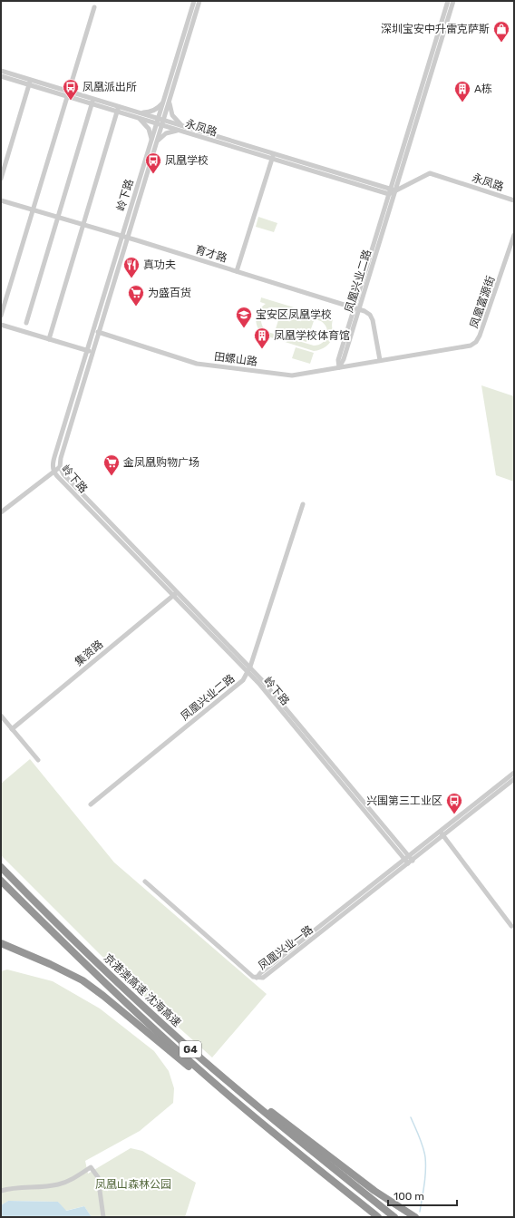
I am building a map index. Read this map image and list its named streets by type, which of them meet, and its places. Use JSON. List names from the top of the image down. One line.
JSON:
{"streets":{"highway":["京港澳高速 沈海高速","G4"],"street":["永凤路","岭下路","育才路","凤凰兴业二路","凤凰富源街","田螺山路","集资路","凤凰兴业一路"]},"crossings":[["永凤路","岭下路"],["永凤路","凤凰兴业二路"],["岭下路","育才路"],["岭下路","凤凰兴业二路"],["岭下路","田螺山路"],["岭下路","集资路"],["岭下路","凤凰兴业一路"],["育才路","凤凰兴业二路"],["育才路","凤凰富源街"],["育才路","田螺山路"],["凤凰兴业二路","田螺山路"],["凤凰富源街","田螺山路"]],"parks":["凤凰山森林公园"],"places":{"shop":["深圳宝安中升雷克萨斯"],"bus stop":["凤凰派出所","凤凰学校","兴围第三工业区"],"building":["A栋","凤凰学校体育馆"],"restaurant":["真功夫"],"supermarket":["为盛百货","金凤凰购物广场"],"school or university":["宝安区凤凰学校"]},"scale_bar":"100 m"}
